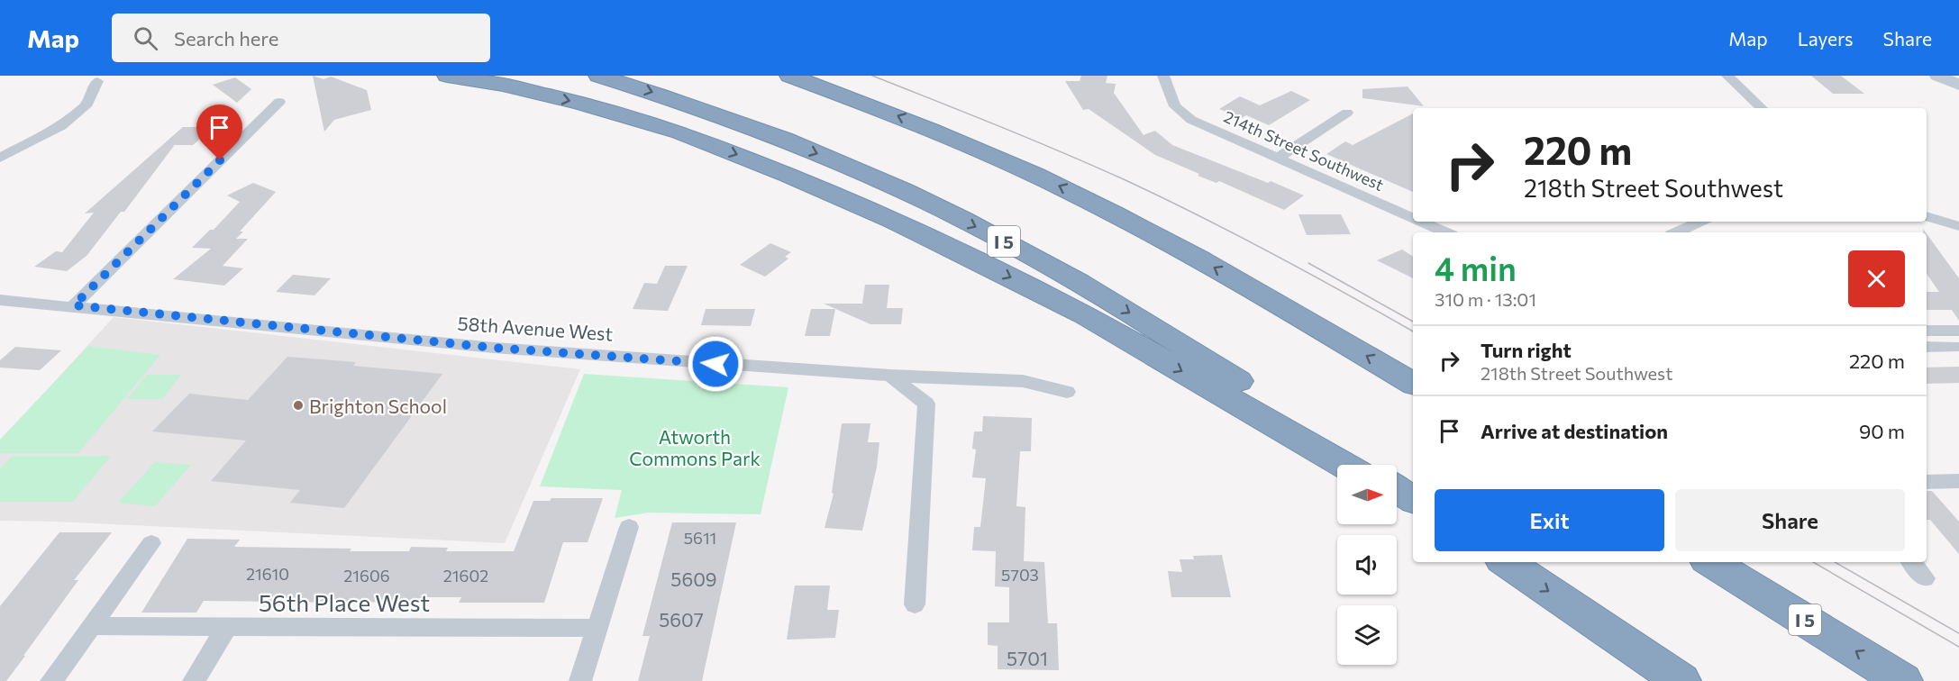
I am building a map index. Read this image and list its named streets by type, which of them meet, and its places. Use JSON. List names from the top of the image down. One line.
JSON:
{"streets":{"highway":["I 5"],"street":["214th Street Southwest","58th Avenue West","56th Place West"]},"parks":["Atworth Commons Park"],"places":["Brighton School"],"house_numbers":["5611","21610","5703","21606","21602","5609","5607","5701"],"north":"right","page":{"header":"Map","search":"Search here","nav":["Map","Layers","Share"],"turn":["220 m","218th Street Southwest"],"heading":["4 min","310 m · 13:01"],"list":[{"name":"Turn right","note":"218th Street Southwest","value":"220 m"},{"name":"Arrive at destination","value":"90 m"}],"buttons":["Exit","Share"]}}
